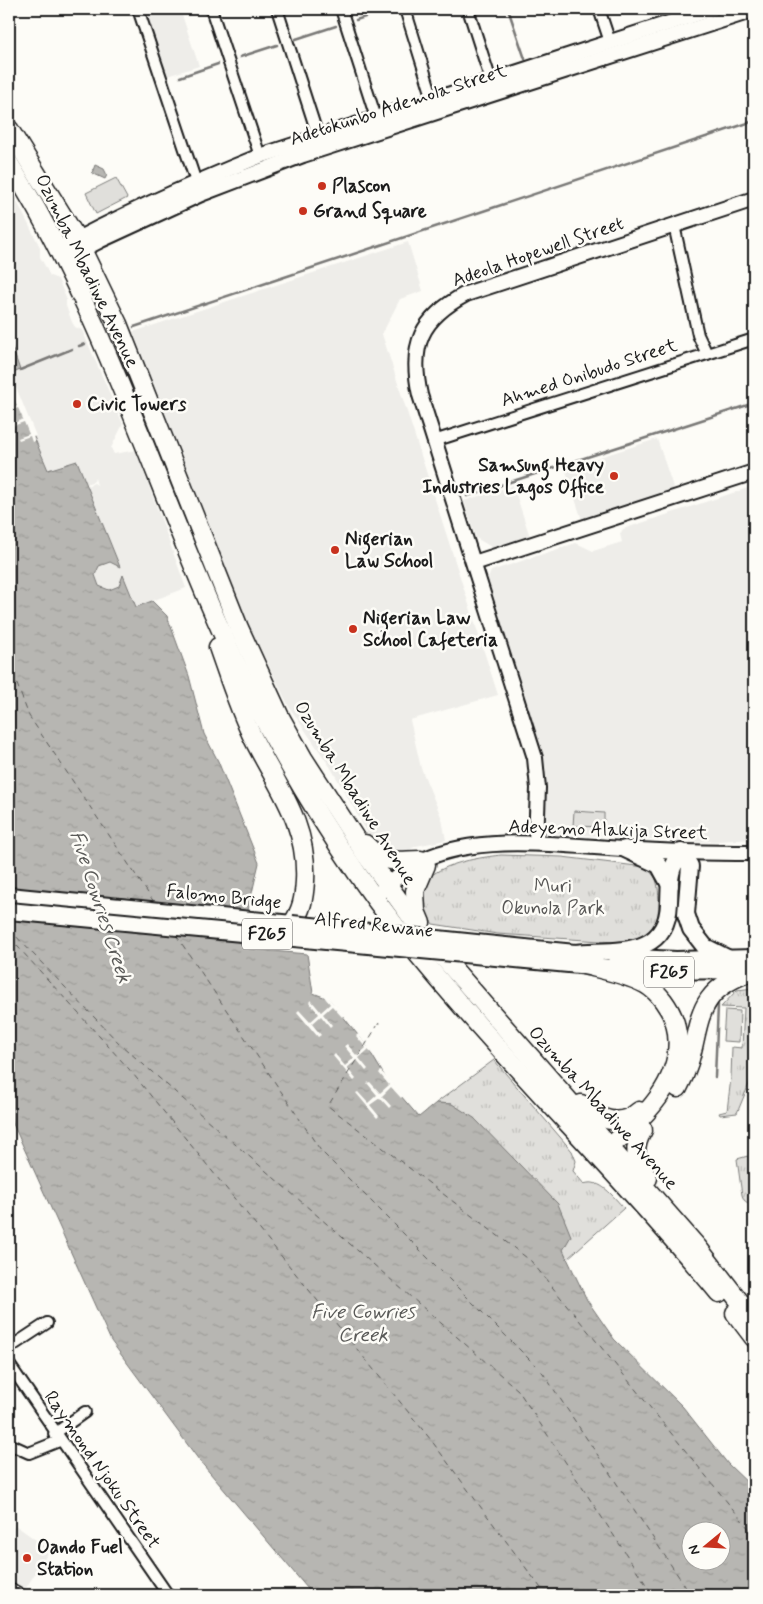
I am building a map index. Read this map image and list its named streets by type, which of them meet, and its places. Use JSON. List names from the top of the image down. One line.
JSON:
{"streets":{"highway":["Ozumba Mbadiwe Avenue"],"main road":["Adetokunbo Ademola Street","Adeola Hopewell Street","Adeyemo Alakija Street","Falomo Bridge","Alfred Rewane","F265"],"street":["Ahmed Onibudo Street","Raymond Njoku Street"]},"crossings":[["Adetokunbo Ademola Street","Ozumba Mbadiwe Avenue"],["Adeola Hopewell Street","Ahmed Onibudo Street"],["Adeola Hopewell Street","Adeyemo Alakija Street"],["Ozumba Mbadiwe Avenue","Adeyemo Alakija Street"],["Falomo Bridge","Alfred Rewane"],["Falomo Bridge","F265"],["Alfred Rewane","F265"]],"water":["Five Cowries Creek"],"parks":["Muri Okunola Park"],"places":["Plascon","Grand Square","Civic Towers","Samsung Heavy Industries Lagos Office","Nigerian Law School","Nigerian Law School Cafeteria","Oando Fuel Station"],"north":"left"}
